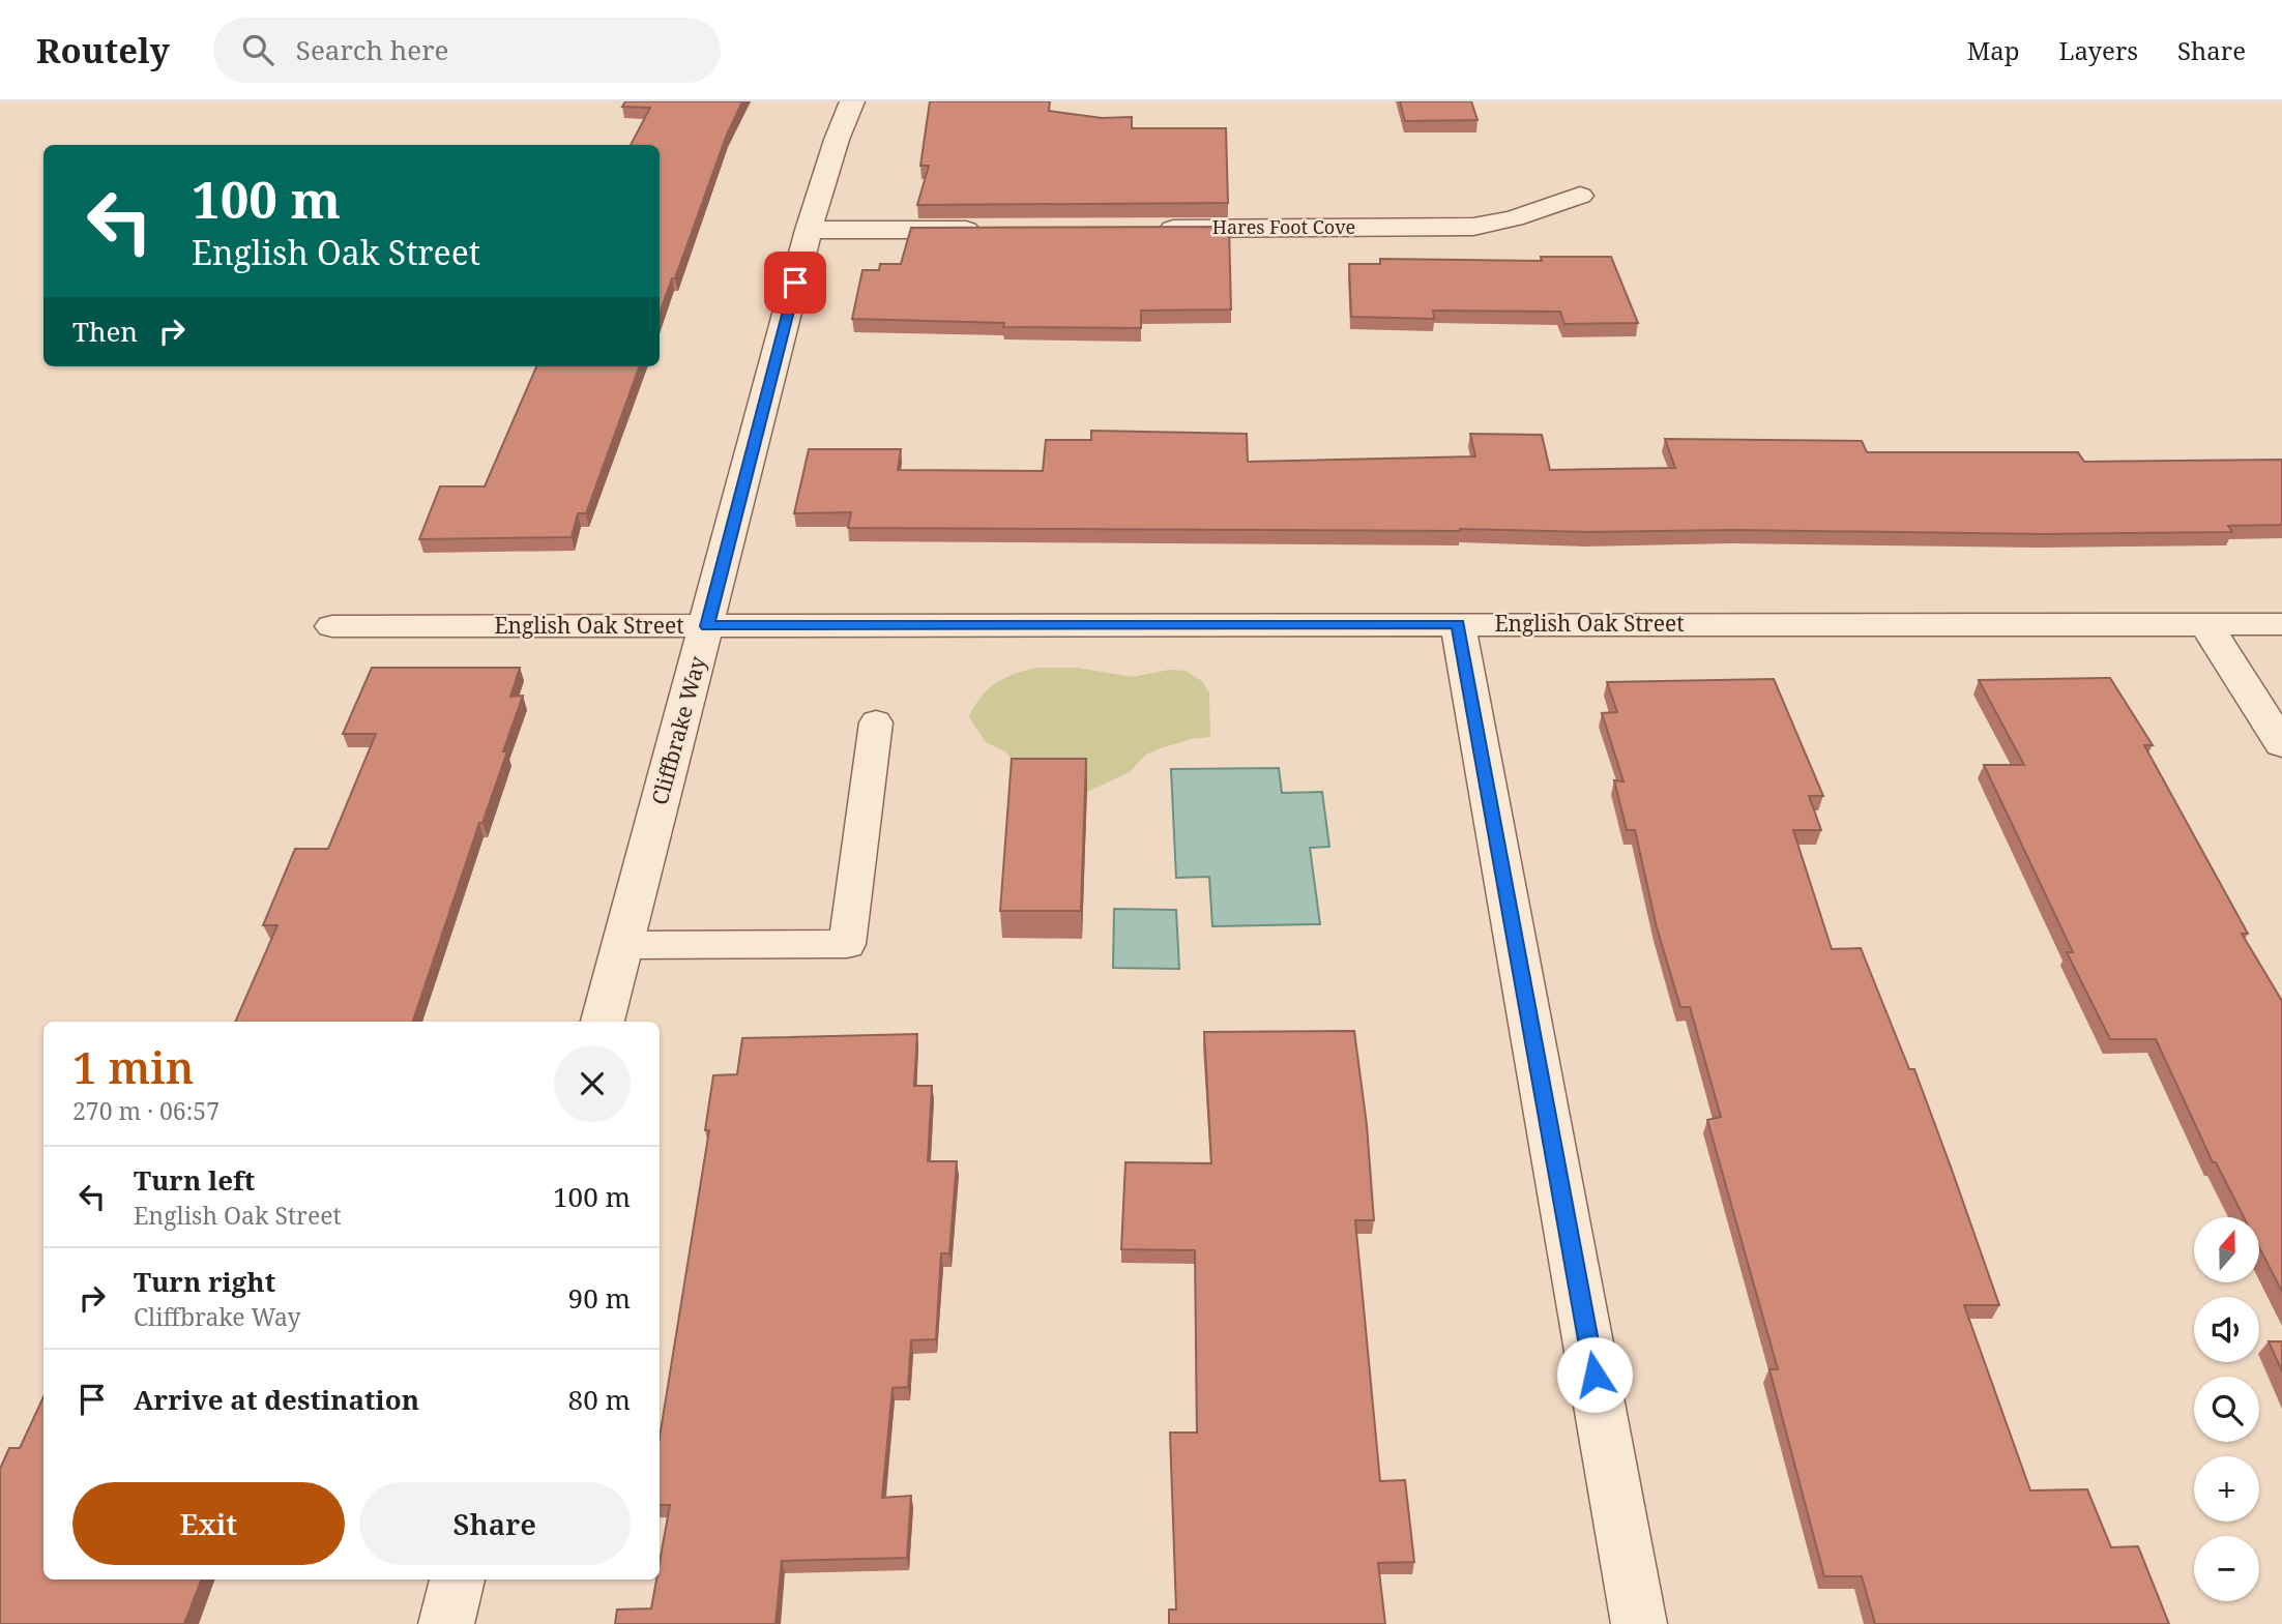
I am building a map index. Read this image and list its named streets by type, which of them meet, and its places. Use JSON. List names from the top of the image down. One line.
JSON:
{"streets":{"street":["Hares Foot Cove","English Oak Street","Cliffbrake Way"]},"crossings":[["English Oak Street","Cliffbrake Way"]],"north":"top","page":{"header":"Routely","search":"Search here","nav":["Map","Layers","Share"],"turn":["100 m","English Oak Street"],"then":"Then","heading":["1 min","270 m · 06:57"],"list":[{"name":"Turn left","note":"English Oak Street","value":"100 m"},{"name":"Turn right","note":"Cliffbrake Way","value":"90 m"},{"name":"Arrive at destination","value":"80 m"}],"map_buttons":["+","−"],"buttons":["Exit","Share"]}}
